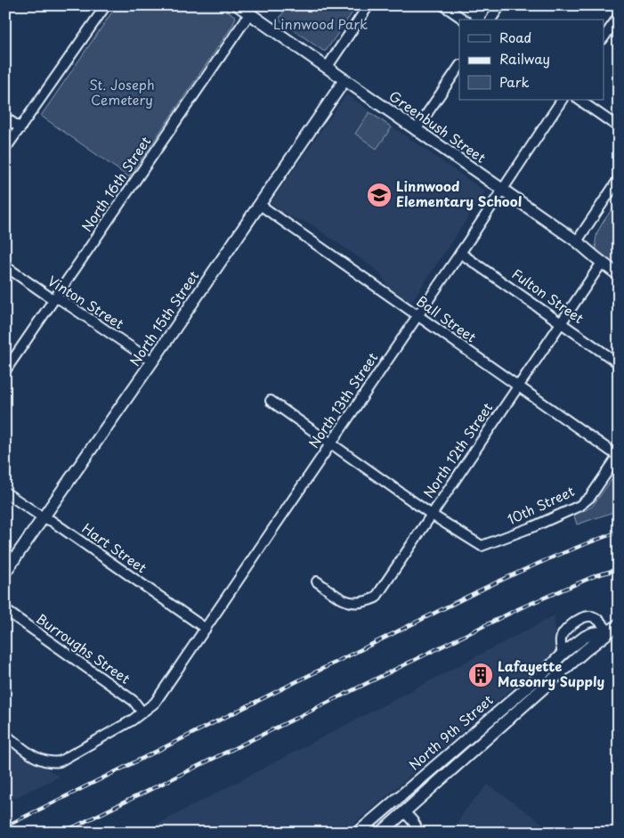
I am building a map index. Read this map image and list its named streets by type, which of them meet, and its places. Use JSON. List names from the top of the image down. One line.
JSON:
{"streets":{"main road":["Greenbush Street","North 15th Street","North 9th Street"],"street":["North 16th Street","Fulton Street","Vinton Street","Ball Street","North 13th Street","North 12th Street","10th Street","Hart Street","Burroughs Street"]},"crossings":[["Greenbush Street","North 16th Street"],["Greenbush Street","North 15th Street"],["Greenbush Street","North 13th Street"],["Greenbush Street","North 12th Street"],["North 16th Street","Vinton Street"],["Fulton Street","North 13th Street"],["Fulton Street","North 12th Street"],["Vinton Street","North 15th Street"],["North 15th Street","Ball Street"],["North 15th Street","Hart Street"],["Ball Street","North 13th Street"],["Ball Street","North 12th Street"],["Ball Street","10th Street"],["North 13th Street","Hart Street"],["North 13th Street","Burroughs Street"],["North 12th Street","10th Street"]],"parks":["Linnwood Park","St. Joseph Cemetery"],"places":{"school or university":["Linnwood Elementary School"],"building":["Lafayette Masonry Supply"]},"legend":["Road","Railway","Park"]}
